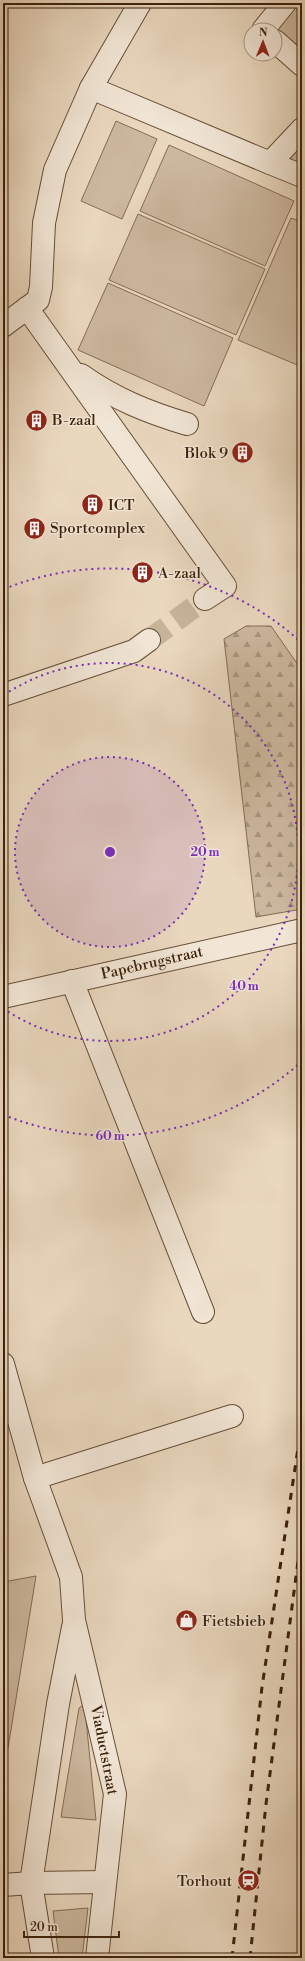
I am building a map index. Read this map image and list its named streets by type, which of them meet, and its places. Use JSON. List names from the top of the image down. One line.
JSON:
{"streets":{"street":["Papebrugstraat","Viaductstraat"]},"places":{"building":["B-zaal","Blok 9","ICT","Sportcomplex","A-zaal"],"shop":["Fietsbieb"],"station":["Torhout"]},"scale_bar":"20 m","north":"top","rings":["20 m","40 m","60 m"]}
